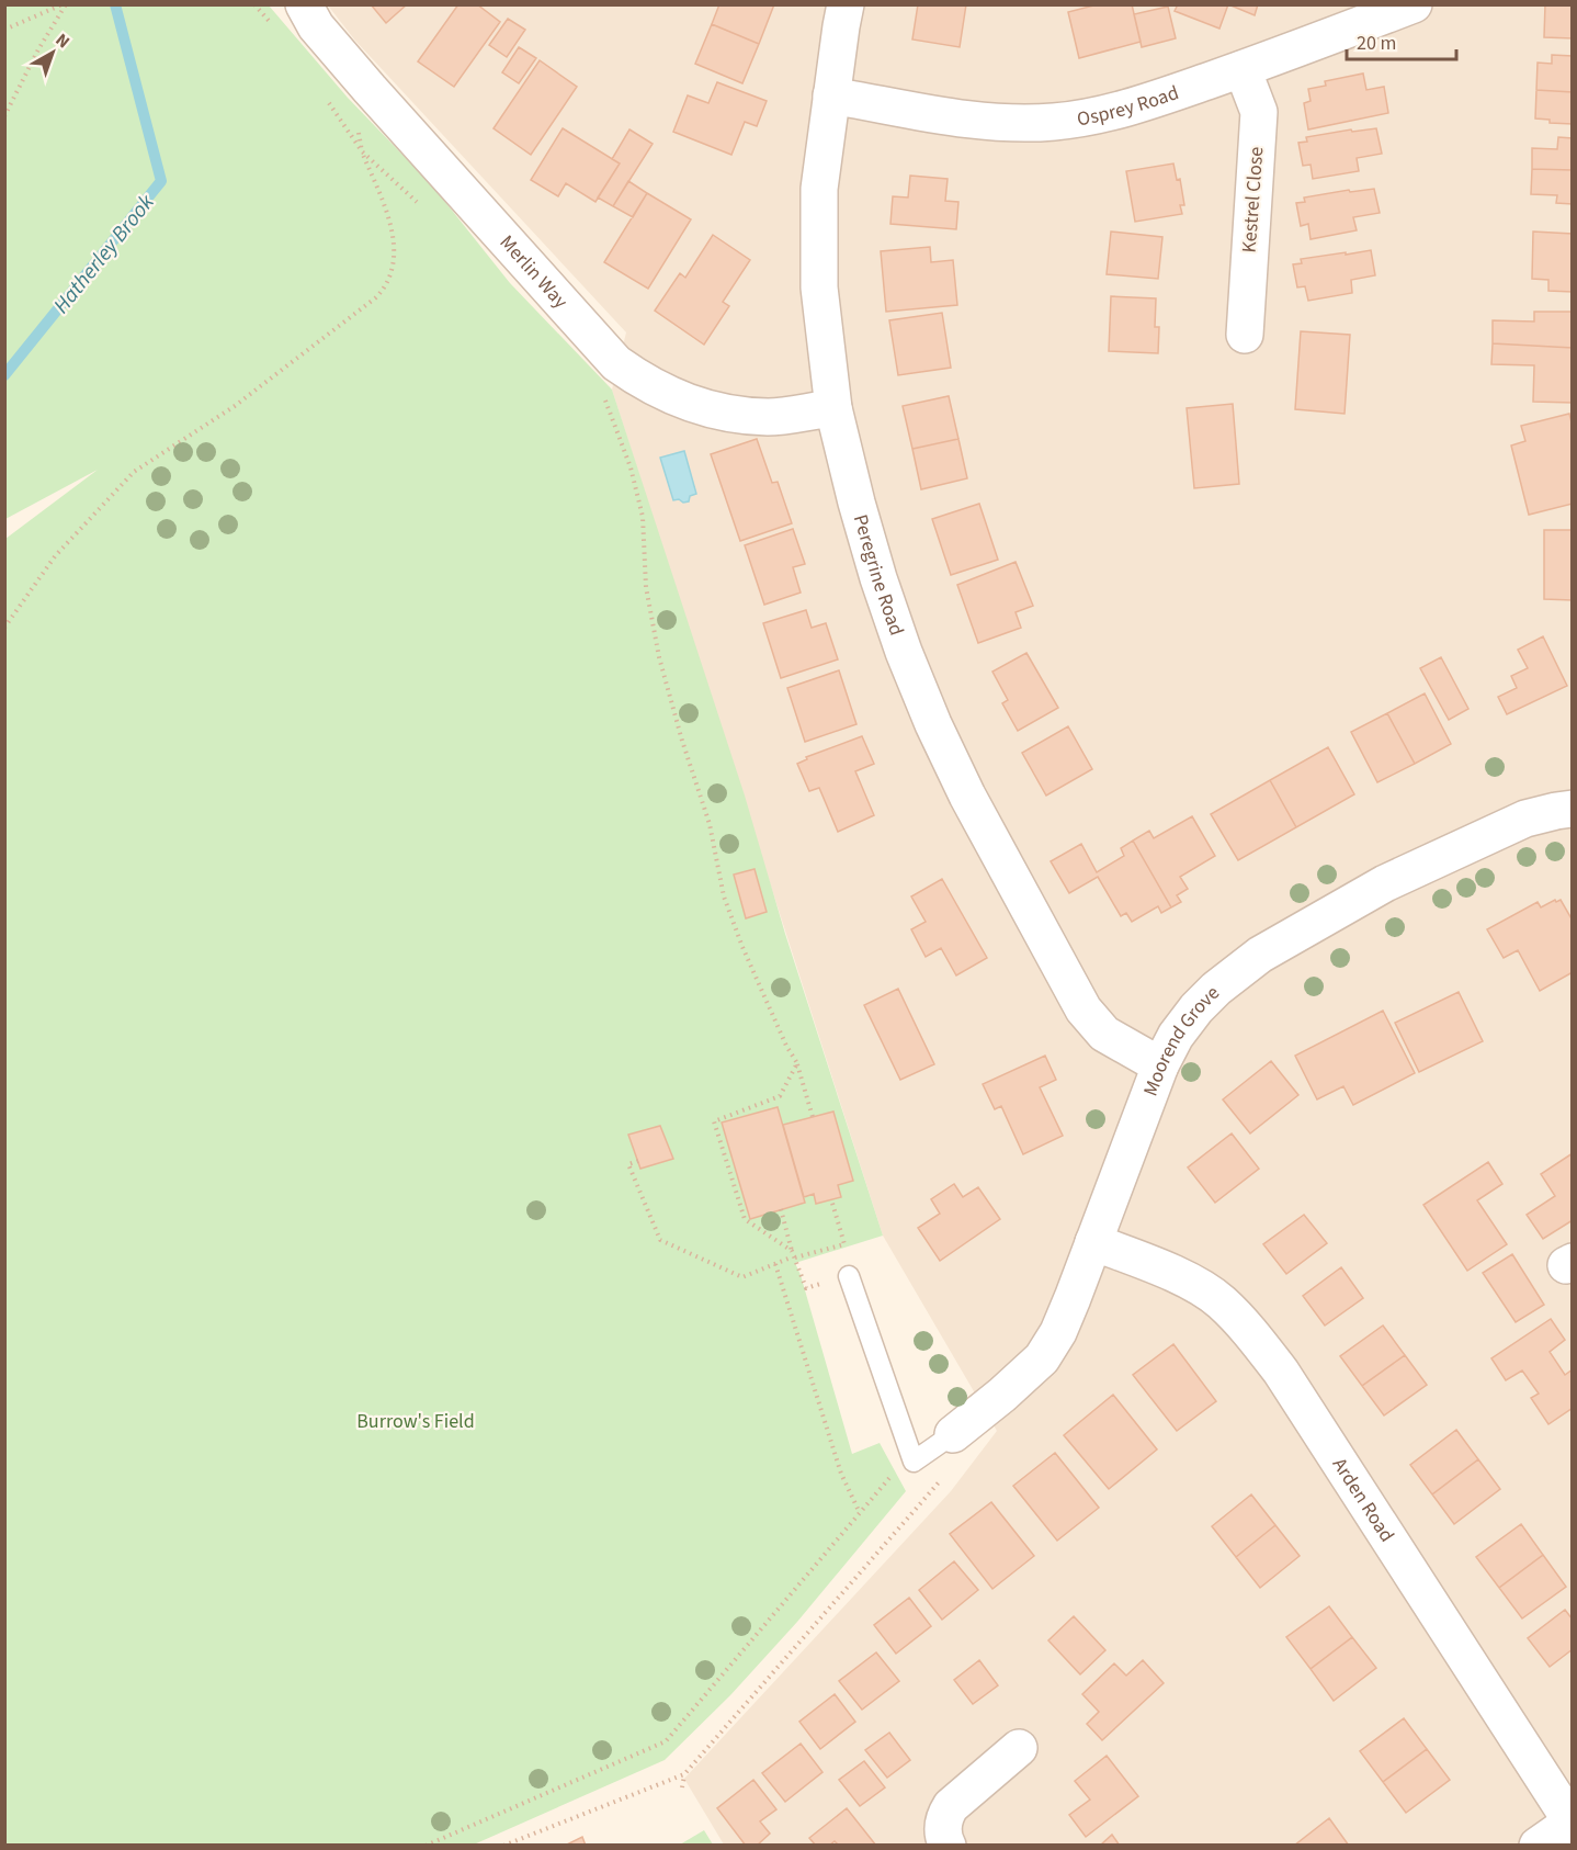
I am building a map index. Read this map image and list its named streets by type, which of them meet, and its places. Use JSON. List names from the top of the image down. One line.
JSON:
{"streets":{"street":["Osprey Road","Kestrel Close","Merlin Way","Peregrine Road","Moorend Grove","Arden Road"]},"crossings":[["Osprey Road","Kestrel Close"],["Osprey Road","Peregrine Road"],["Merlin Way","Peregrine Road"],["Peregrine Road","Moorend Grove"],["Moorend Grove","Arden Road"]],"water":["Hatherley Brook"],"parks":["Burrow's Field"],"scale_bar":"20 m","north":"top right"}
